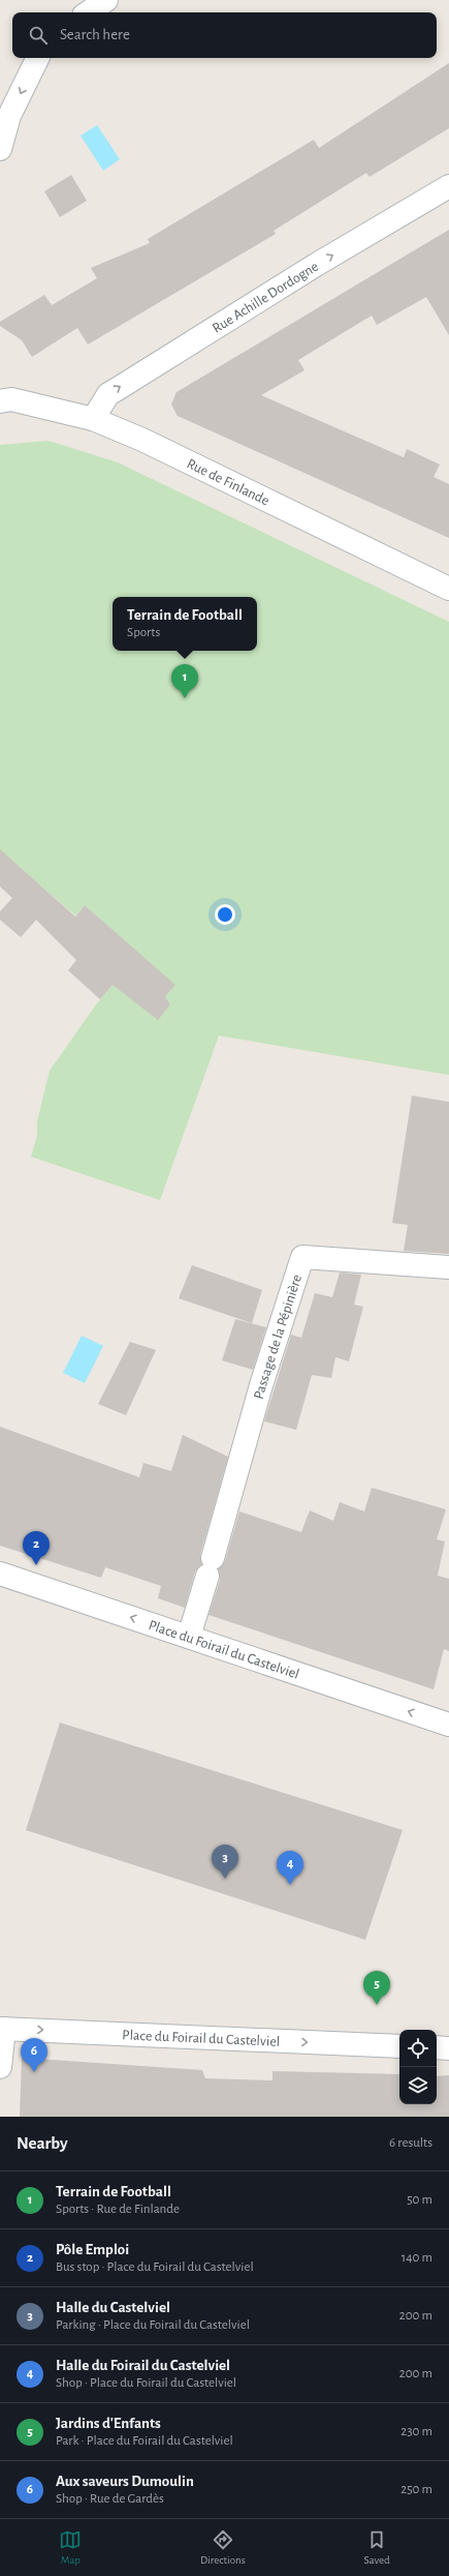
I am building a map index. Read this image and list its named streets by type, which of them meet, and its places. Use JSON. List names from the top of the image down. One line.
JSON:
{"streets":{"street":["Rue Achille Dordogne","Rue de Finlande","Passage de la Pépinière","Place du Foirail du Castelviel"]},"crossings":[["Rue Achille Dordogne","Rue de Finlande"],["Passage de la Pépinière","Place du Foirail du Castelviel"]],"one_way":["Rue Achille Dordogne"],"page":{"search":"Search here","popup":["Terrain de Football","Sports"],"pins":["1","2","3","4","5","6"],"heading":["Nearby","6 results"],"list":[{"mark":"1","name":"Terrain de Football","note":"Sports · Rue de Finlande","value":"50 m"},{"mark":"2","name":"Pôle Emploi","note":"Bus stop · Place du Foirail du Castelviel","value":"140 m"},{"mark":"3","name":"Halle du Castelviel","note":"Parking · Place du Foirail du Castelviel","value":"200 m"},{"mark":"4","name":"Halle du Foirail du Castelviel","note":"Shop · Place du Foirail du Castelviel","value":"200 m"},{"mark":"5","name":"Jardins d'Enfants","note":"Park · Place du Foirail du Castelviel","value":"230 m"},{"mark":"6","name":"Aux saveurs Dumoulin","note":"Shop · Rue de Gardès","value":"250 m"}],"nav":["Map","Directions","Saved"]}}
